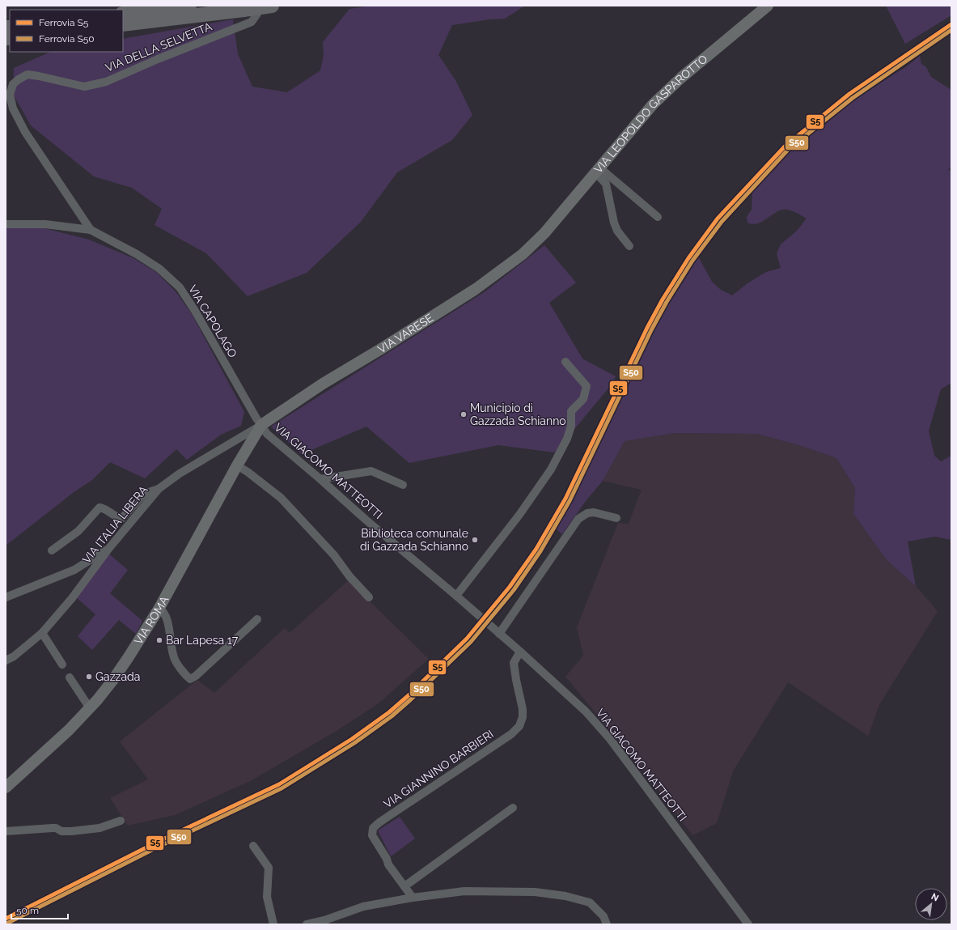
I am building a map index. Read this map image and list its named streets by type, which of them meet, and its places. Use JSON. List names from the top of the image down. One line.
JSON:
{"streets":{"main road":["VIA LEOPOLDO GASPAROTTO","VIA VARESE","VIA ROMA"],"street":["VIA DELLA SELVETTA","VIA CAPOLAGO","VIA GIACOMO MATTEOTTI","VIA ITALIA LIBERA","VIA GIANNINO BARBIERI"]},"crossings":[["VIA DELLA SELVETTA","VIA CAPOLAGO"],["VIA LEOPOLDO GASPAROTTO","VIA VARESE"],["VIA CAPOLAGO","VIA VARESE"],["VIA CAPOLAGO","VIA GIACOMO MATTEOTTI"],["VIA CAPOLAGO","VIA ITALIA LIBERA"],["VIA CAPOLAGO","VIA ROMA"],["VIA VARESE","VIA GIACOMO MATTEOTTI"],["VIA VARESE","VIA ITALIA LIBERA"],["VIA VARESE","VIA ROMA"],["VIA GIACOMO MATTEOTTI","VIA ITALIA LIBERA"],["VIA GIACOMO MATTEOTTI","VIA ROMA"],["VIA GIACOMO MATTEOTTI","VIA GIANNINO BARBIERI"],["VIA ITALIA LIBERA","VIA ROMA"]],"places":["Municipio di Gazzada Schianno","Biblioteca comunale di Gazzada Schianno","Bar Lapesa 17","Gazzada"],"lines":["rail line S5","rail line S50"],"legend":["Ferrovia S5","Ferrovia S50"],"scale_bar":"50 m","north":"top right"}
